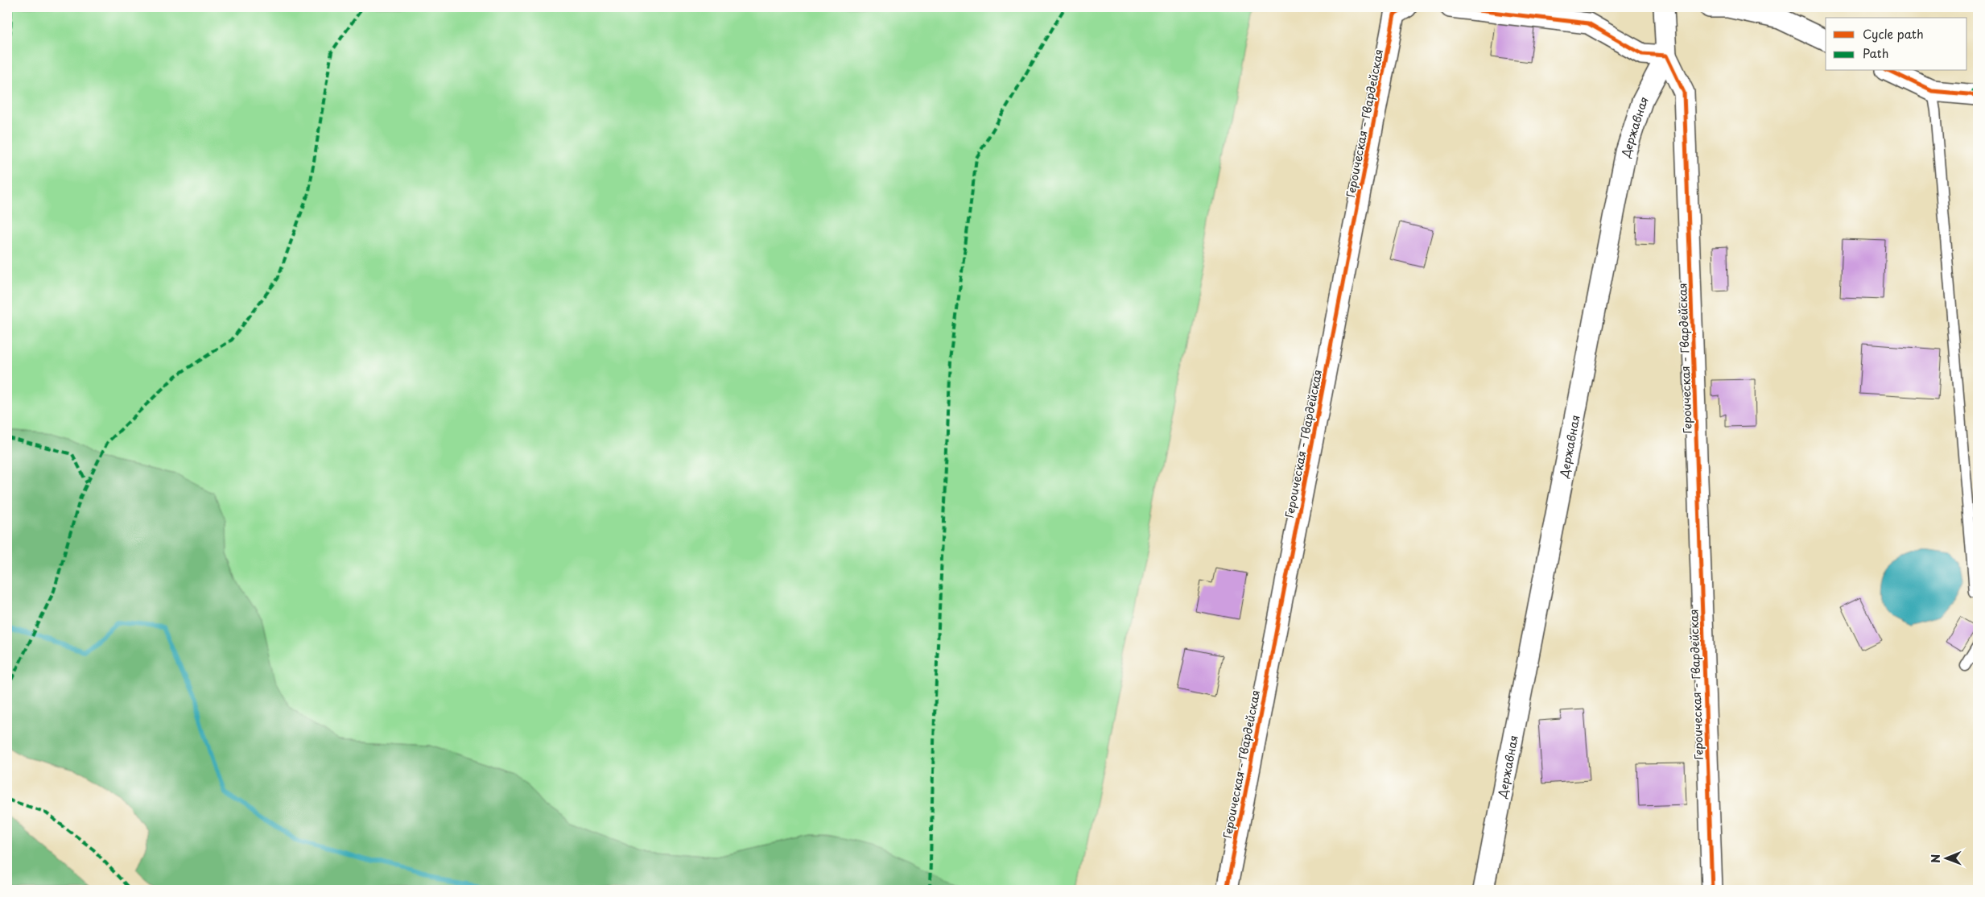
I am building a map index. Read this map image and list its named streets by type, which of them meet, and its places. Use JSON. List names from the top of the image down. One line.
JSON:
{"streets":{"street":["Героическая - Гвардейская","Державная"]},"crossings":[["Героическая - Гвардейская","Державная"]],"legend":["Cycle path","Path"],"north":"left"}
